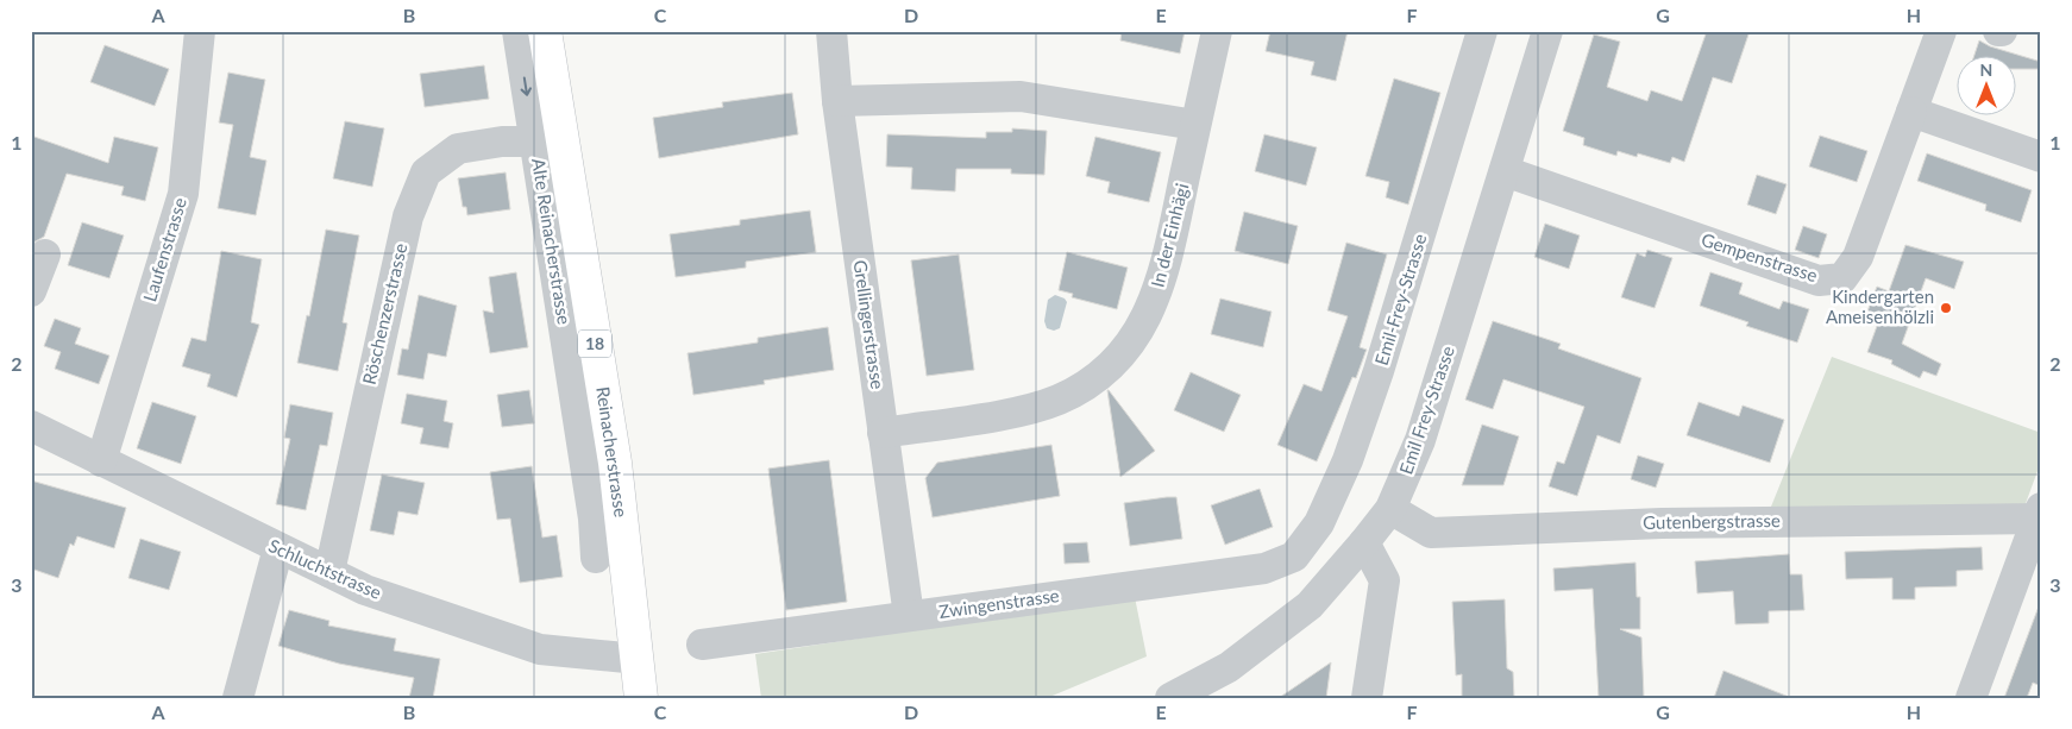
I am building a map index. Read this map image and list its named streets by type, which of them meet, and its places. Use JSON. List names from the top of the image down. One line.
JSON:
{"streets":{"main road":["18","Reinacherstrasse"],"street":["In der Einhägi","Alte Reinacherstrasse","Laufenstrasse","Gempenstrasse","Emil-Frey-Strasse","Röschenzerstrasse","Grellingerstrasse","Emil Frey-Strasse","Gutenbergstrasse","Schluchtstrasse","Zwingenstrasse"]},"crossings":[["In der Einhägi","Grellingerstrasse"],["Alte Reinacherstrasse","Röschenzerstrasse"],["Laufenstrasse","Schluchtstrasse"],["Gempenstrasse","Emil Frey-Strasse"],["Emil-Frey-Strasse","Zwingenstrasse"],["Röschenzerstrasse","Schluchtstrasse"],["Grellingerstrasse","Zwingenstrasse"],["Emil Frey-Strasse","Gutenbergstrasse"],["Reinacherstrasse","Schluchtstrasse"]],"places":["Kindergarten Ameisenhölzli"],"north":"top","grid":{"columns":["A","B","C","D","E","F","G","H"],"rows":["1","2","3"]}}
